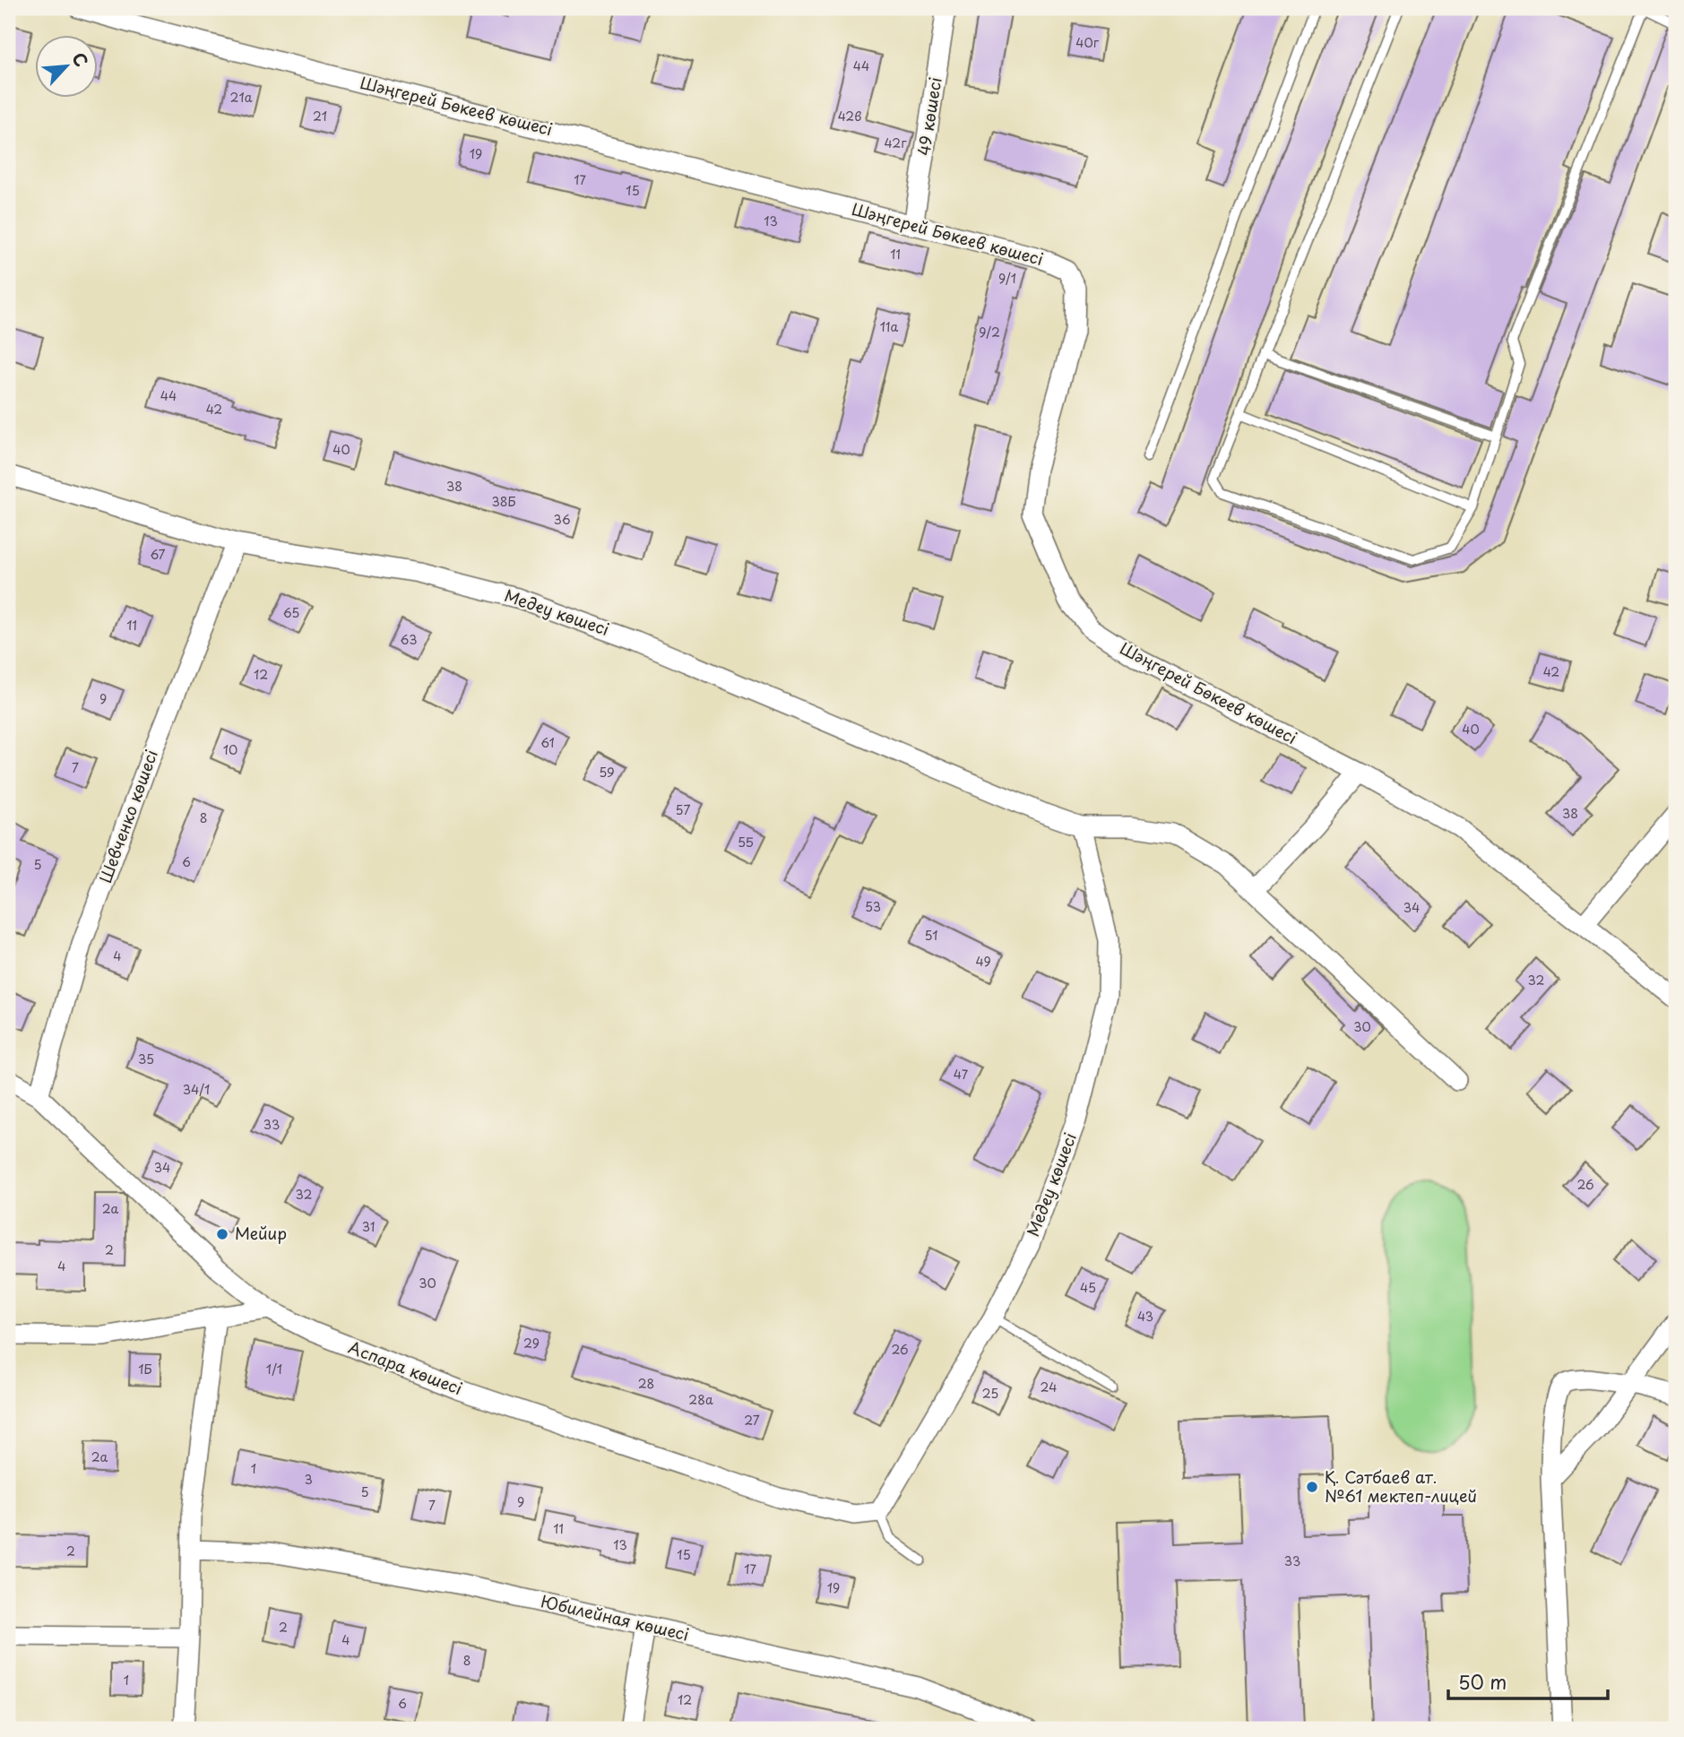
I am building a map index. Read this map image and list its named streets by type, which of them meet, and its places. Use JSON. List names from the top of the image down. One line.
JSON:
{"streets":{"street":["Шәңгерей Бөкеев көшесі","49 көшесі","Медеу көшесі","Шевченко көшесі","Аспара көшесі","Юбилейная көшесі"]},"crossings":[["Шәңгерей Бөкеев көшесі","49 көшесі"],["Медеу көшесі","Шевченко көшесі"],["Медеу көшесі","Аспара көшесі"],["Шевченко көшесі","Аспара көшесі"]],"places":["Мейир","Қ. Сәтбаев ат. №61 мектеп-лицей"],"house_numbers":["40г","44","21а","21","42в","42г","19","17","15","13","11","9/1","11а","9/2","44","42","40","38","38Б","36","67","65","11","63","42","12","9","40","61","10","7","59","57","38","8","55","6","5","53","34","51","4","49","32","30","35","47","34/1","33","34","26","32","2а","31","2","4","30","45","43","29","26","1Б","1/1","28","24","25","28а","27","2а","1","3","5","9","7","11","13","2","15","33","17","19","2","4","8","1","12","6"],"scale_bar":"50 m","north":"top right"}
